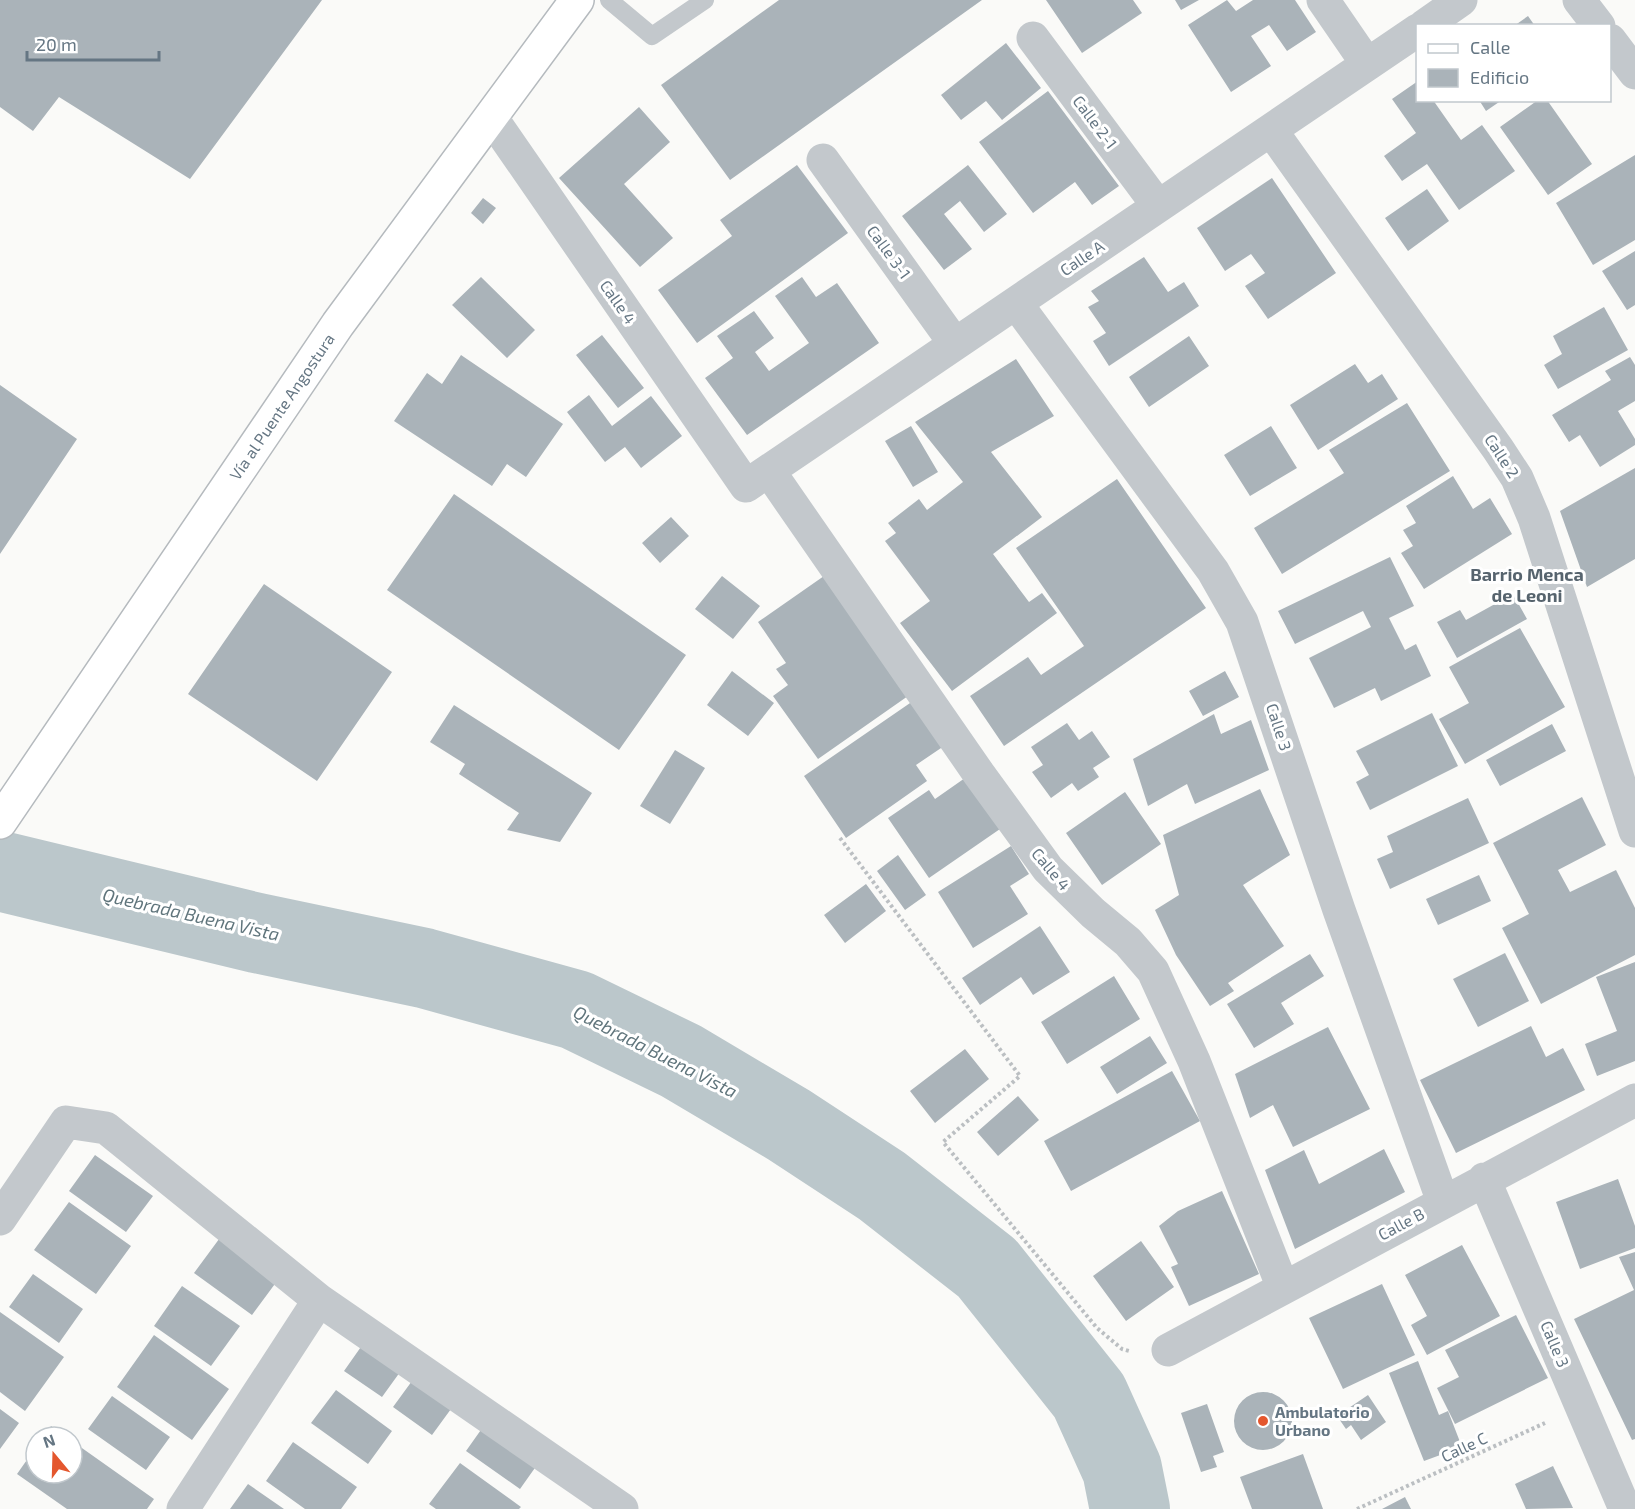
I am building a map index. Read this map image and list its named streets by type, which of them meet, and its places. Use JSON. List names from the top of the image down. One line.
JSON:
{"streets":{"main road":["Vía al Puente Angostura"],"street":["Calle 2-1","Calle 3-1","Calle A","Calle 4","Calle 2","Calle 3","Calle B"],"path":["Calle C"]},"crossings":[["Calle 2-1","Calle A"],["Calle 3-1","Calle A"],["Calle A","Calle 4"],["Calle A","Calle 2"],["Calle A","Calle 3"],["Calle 4","Vía al Puente Angostura"],["Calle 4","Calle B"],["Calle 3","Calle B"],["Calle 3","Calle C"]],"districts":["Barrio Menca de Leoni"],"water":["Quebrada Buena Vista"],"places":["Ambulatorio Urbano"],"legend":["Calle","Edificio"],"scale_bar":"20 m","north":"top"}
